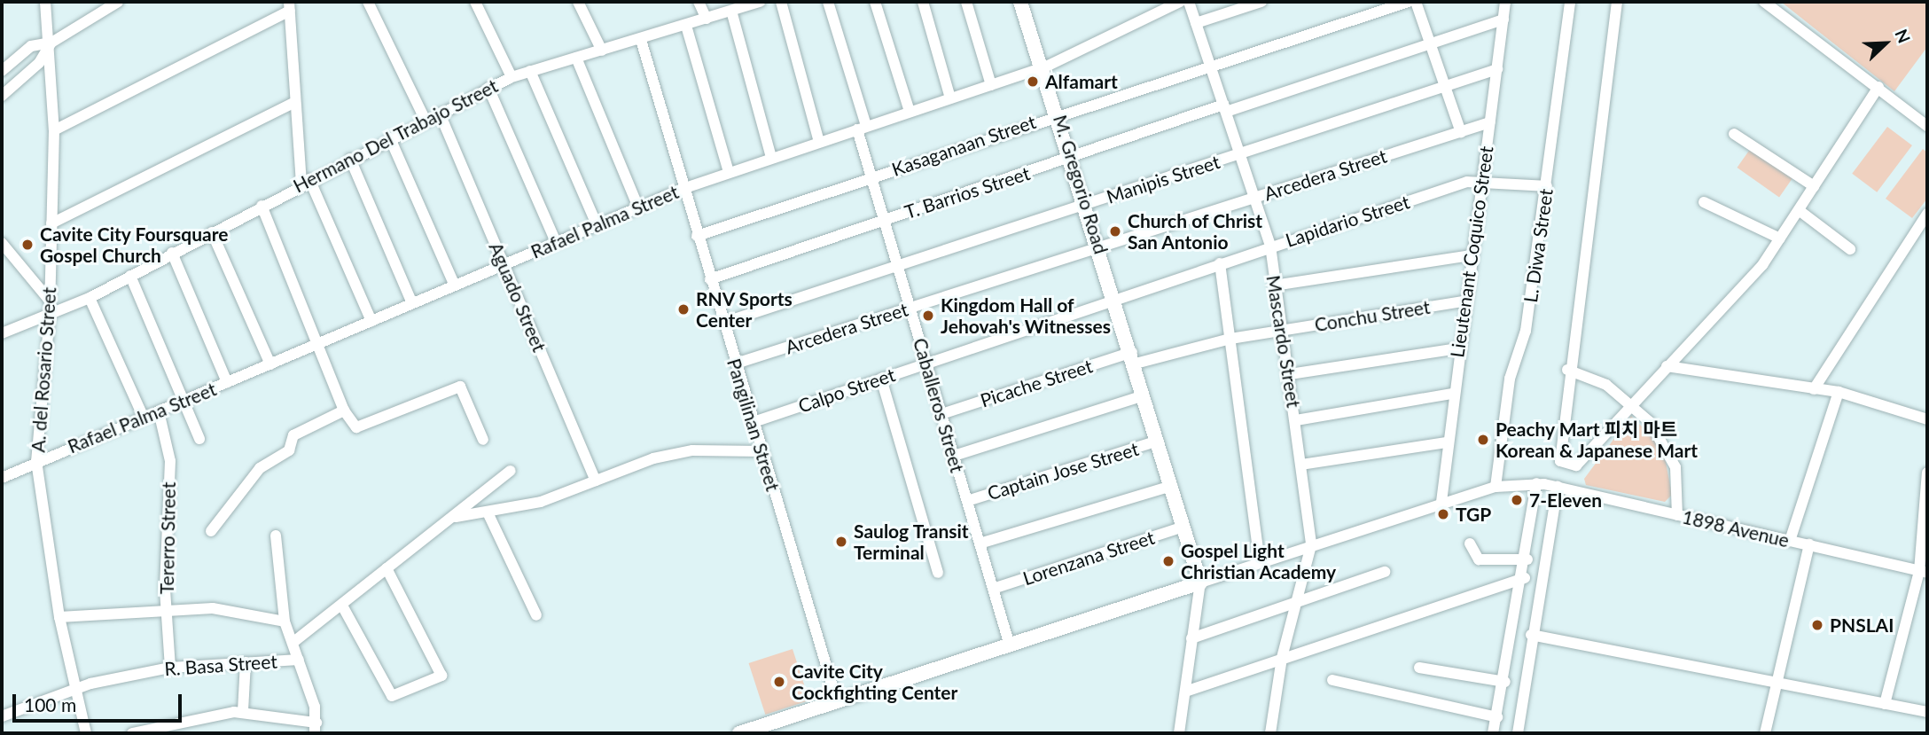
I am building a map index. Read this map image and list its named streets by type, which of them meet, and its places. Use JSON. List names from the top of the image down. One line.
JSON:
{"streets":{"main road":["M. Gregorio Road"],"street":["Hermano Del Trabajo Street","Kasaganaan Street","Arcedera Street","Manipis Street","T. Barrios Street","Lapidario Street","Rafael Palma Street","L. Diwa Street","Lieutenant Coquico Street","Aguado Street","Conchu Street","Mascardo Street","A. del Rosario Street","Picache Street","Calpo Street","Caballeros Street","Pangilinan Street","Captain Jose Street","1898 Avenue","Tererro Street","Lorenzana Street","R. Basa Street"]},"crossings":[["Hermano Del Trabajo Street","Aguado Street"],["Hermano Del Trabajo Street","A. del Rosario Street"],["Hermano Del Trabajo Street","Pangilinan Street"],["Kasaganaan Street","M. Gregorio Road"],["Kasaganaan Street","Mascardo Street"],["Kasaganaan Street","Caballeros Street"],["Kasaganaan Street","Pangilinan Street"],["Arcedera Street","M. Gregorio Road"],["Arcedera Street","Lieutenant Coquico Street"],["Arcedera Street","Mascardo Street"],["Arcedera Street","Caballeros Street"],["Arcedera Street","Pangilinan Street"],["Manipis Street","M. Gregorio Road"],["Manipis Street","Lieutenant Coquico Street"],["Manipis Street","Mascardo Street"],["Manipis Street","Caballeros Street"],["Manipis Street","Pangilinan Street"],["M. Gregorio Road","T. Barrios Street"],["M. Gregorio Road","Lapidario Street"],["M. Gregorio Road","Rafael Palma Street"],["M. Gregorio Road","Conchu Street"],["M. Gregorio Road","Picache Street"],["M. Gregorio Road","Calpo Street"],["M. Gregorio Road","Captain Jose Street"],["M. Gregorio Road","1898 Avenue"],["M. Gregorio Road","Lorenzana Street"],["T. Barrios Street","Lieutenant Coquico Street"],["T. Barrios Street","Mascardo Street"],["T. Barrios Street","Caballeros Street"],["T. Barrios Street","Pangilinan Street"],["Lapidario Street","L. Diwa Street"],["Lapidario Street","Lieutenant Coquico Street"],["Lapidario Street","Mascardo Street"],["Lapidario Street","Calpo Street"],["Rafael Palma Street","Aguado Street"],["Rafael Palma Street","A. del Rosario Street"],["Rafael Palma Street","Caballeros Street"],["Rafael Palma Street","Pangilinan Street"],["Rafael Palma Street","Tererro Street"],["L. Diwa Street","1898 Avenue"],["Lieutenant Coquico Street","Conchu Street"],["Lieutenant Coquico Street","1898 Avenue"],["Conchu Street","Mascardo Street"],["Conchu Street","Picache Street"],["Mascardo Street","1898 Avenue"],["A. del Rosario Street","R. Basa Street"],["Picache Street","Caballeros Street"],["Calpo Street","Caballeros Street"],["Calpo Street","Pangilinan Street"],["Caballeros Street","Captain Jose Street"],["Caballeros Street","Lorenzana Street"],["Tererro Street","R. Basa Street"]],"places":["Alfamart","Church of Christ San Antonio","Cavite City Foursquare Gospel Church","RNV Sports Center","Kingdom Hall of Jehovah's Witnesses","Peachy Mart 피치 마트 Korean & Japanese Mart","7-Eleven","TGP","Saulog Transit Terminal","Gospel Light Christian Academy","PNSLAI","Cavite City Cockfighting Center"],"scale_bar":"100 m","north":"top right"}
